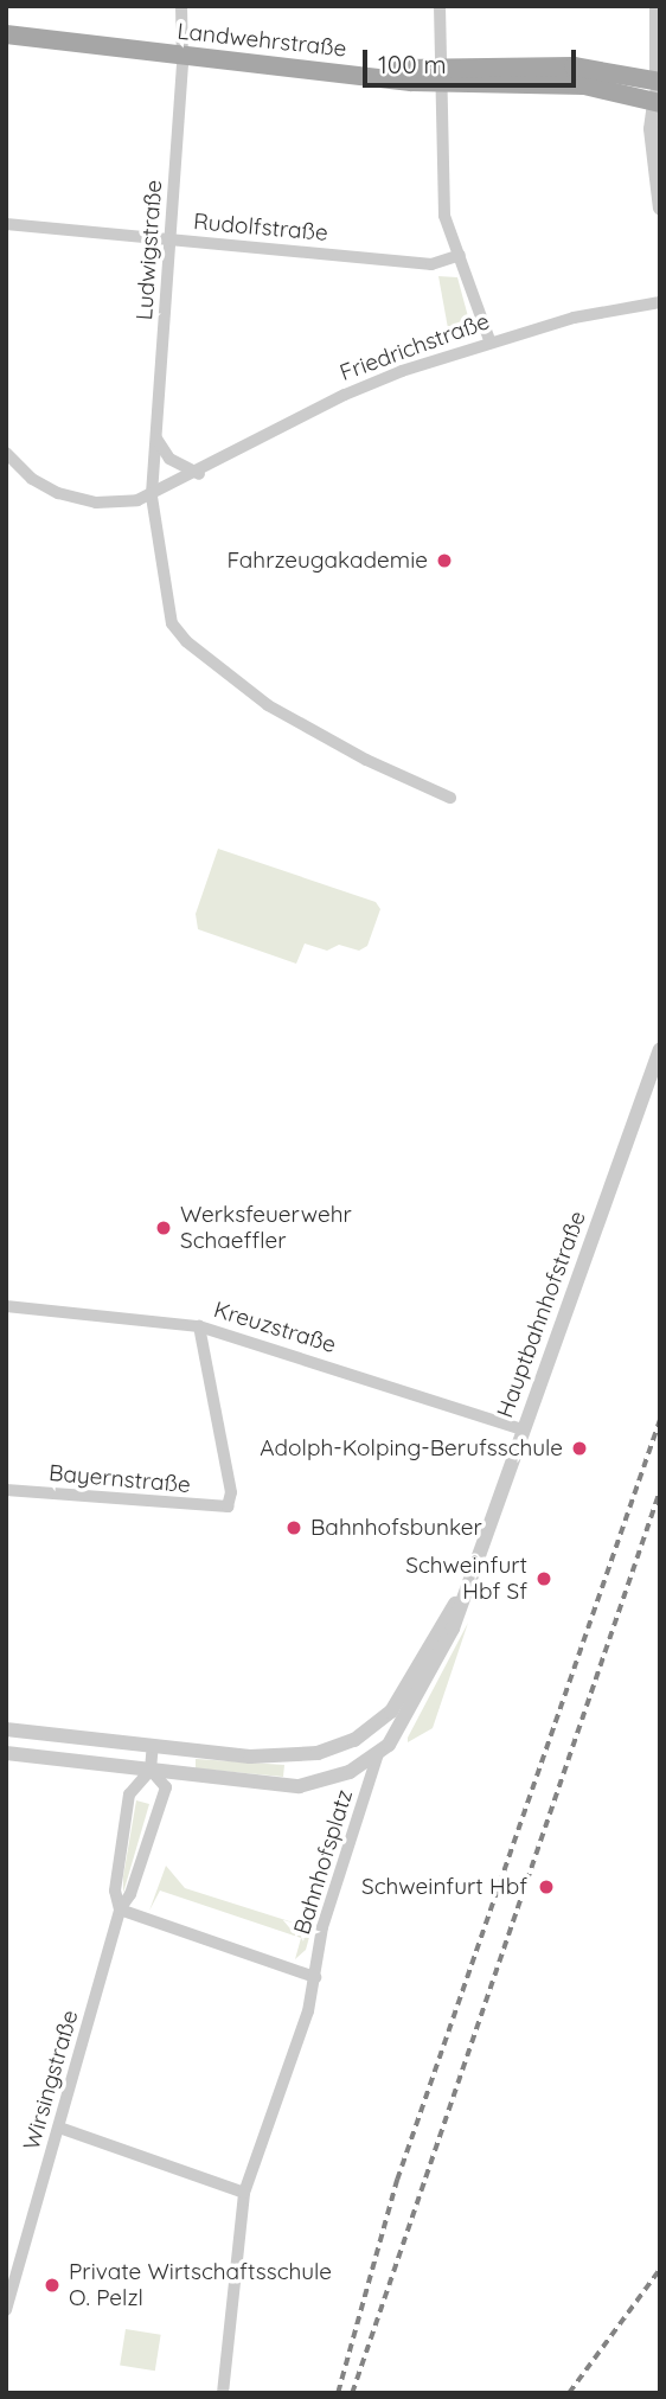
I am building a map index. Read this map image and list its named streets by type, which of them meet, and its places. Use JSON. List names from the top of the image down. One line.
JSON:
{"streets":{"main road":["Landwehrstraße"],"street":["Rudolfstraße","Ludwigstraße","Friedrichstraße","Hauptbahnhofstraße","Kreuzstraße","Bayernstraße","Bahnhofsplatz","Wirsingstraße"]},"crossings":[["Landwehrstraße","Ludwigstraße"],["Rudolfstraße","Ludwigstraße"],["Ludwigstraße","Friedrichstraße"],["Hauptbahnhofstraße","Kreuzstraße"],["Hauptbahnhofstraße","Bahnhofsplatz"],["Kreuzstraße","Bayernstraße"]],"places":["Fahrzeugakademie","Werksfeuerwehr Schaeffler","Adolph-Kolping-Berufsschule","Bahnhofsbunker","Schweinfurt Hbf Sf","Schweinfurt Hbf","Private Wirtschaftsschule O. Pelzl"],"scale_bar":"100 m"}
